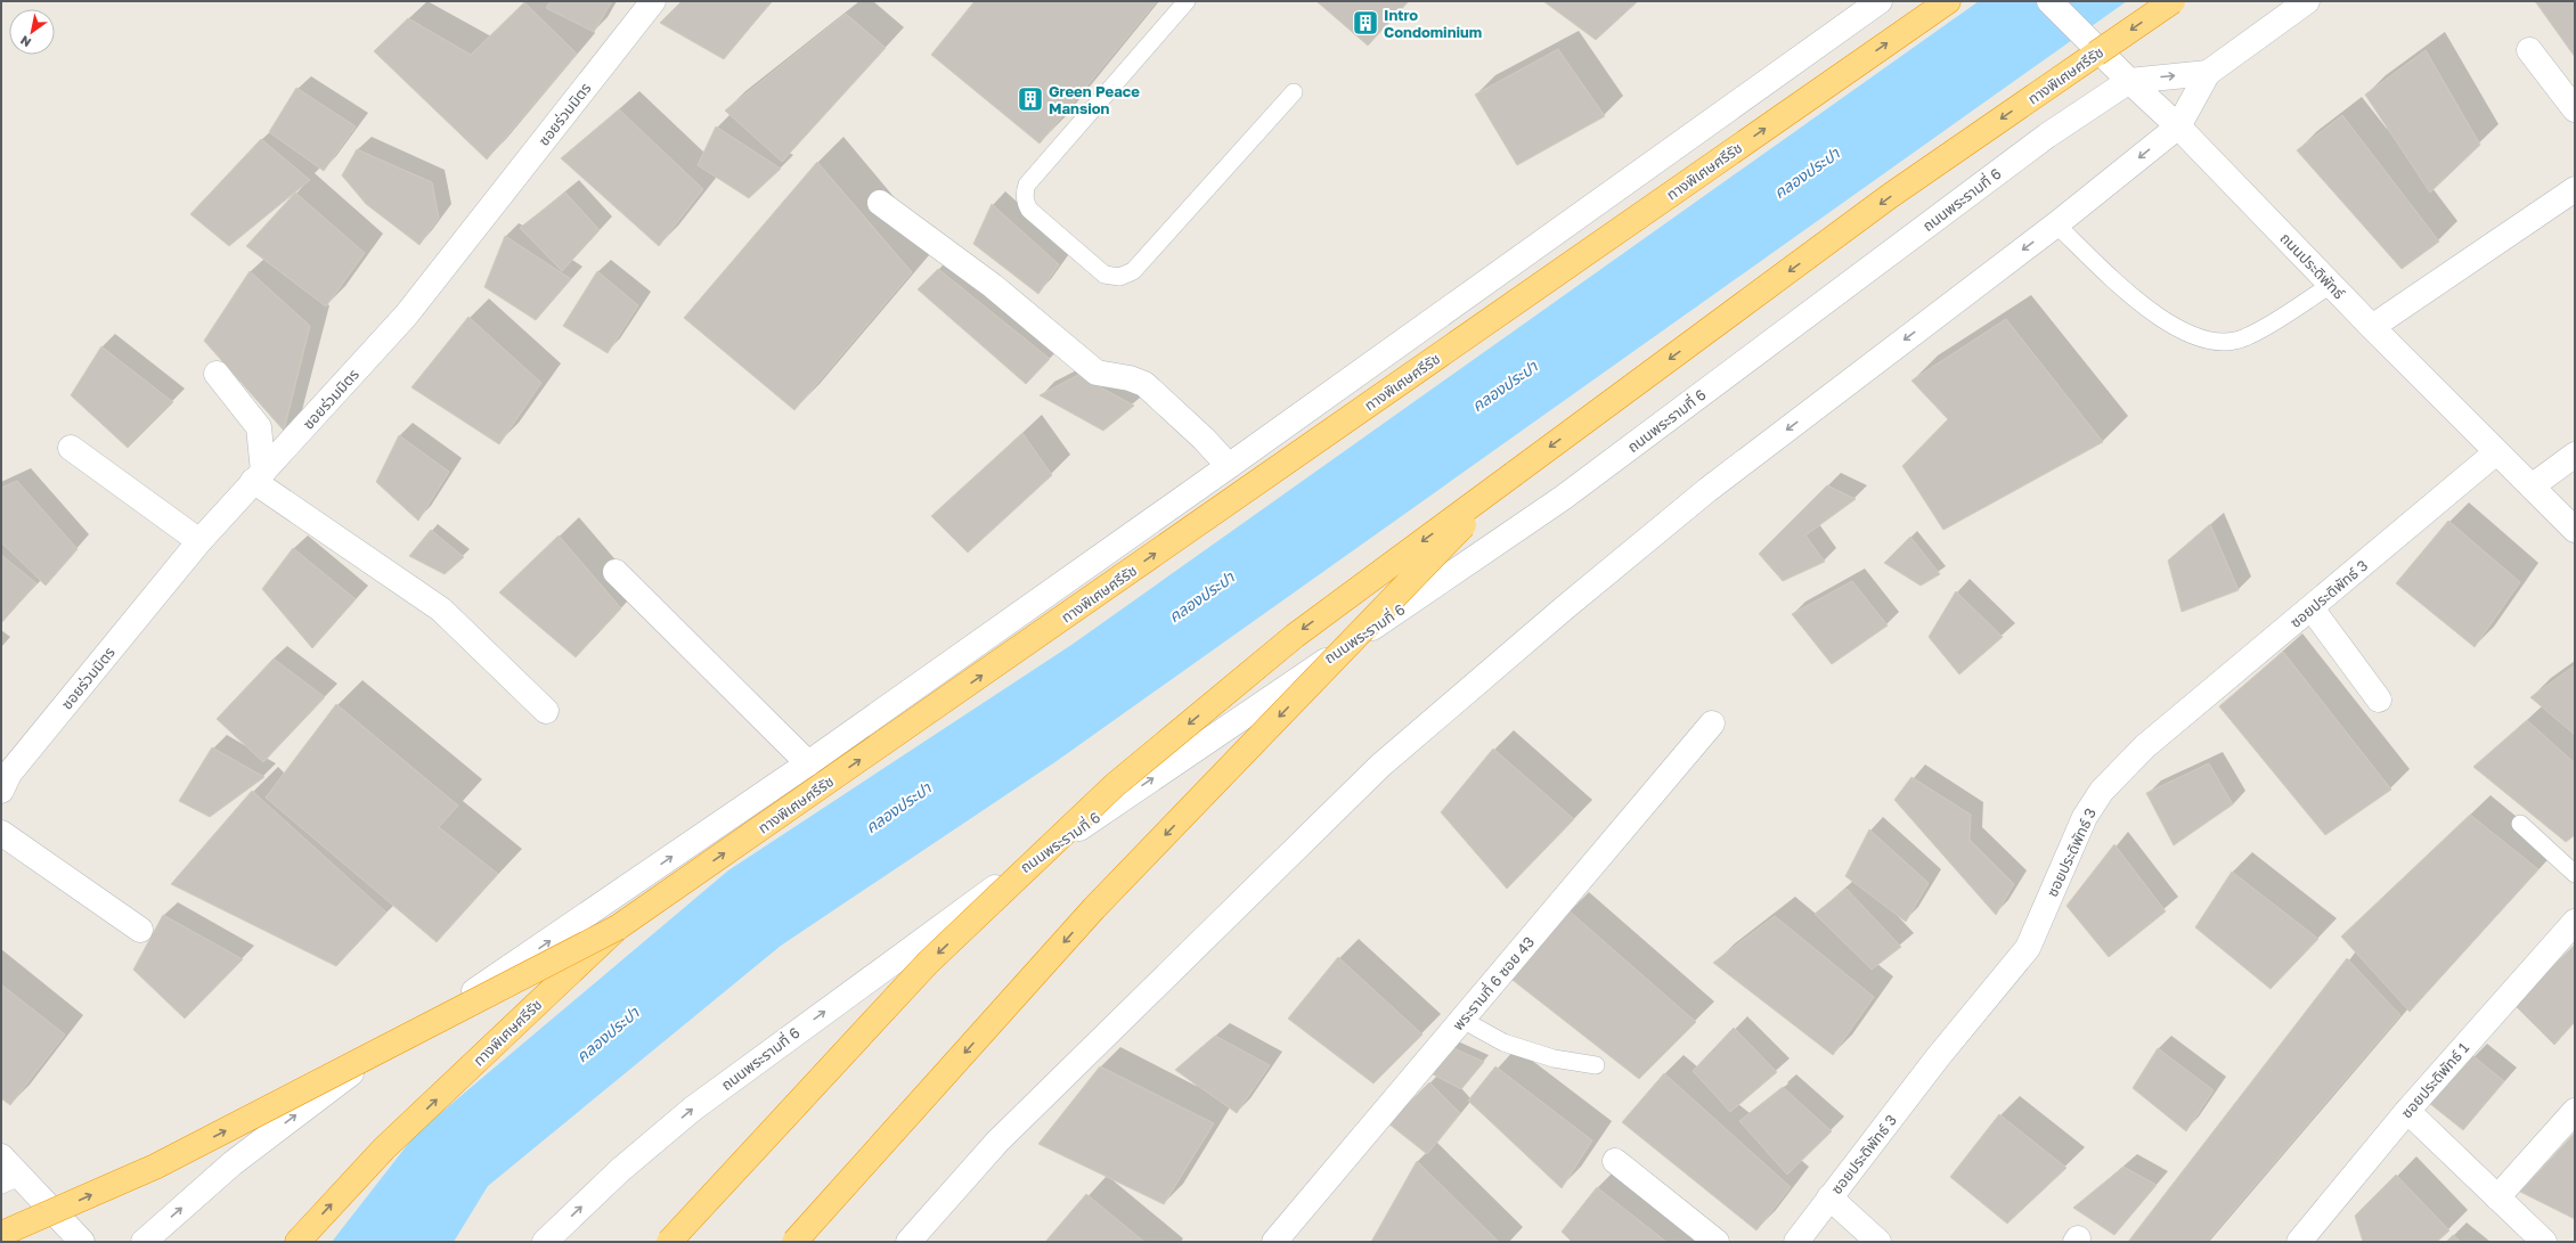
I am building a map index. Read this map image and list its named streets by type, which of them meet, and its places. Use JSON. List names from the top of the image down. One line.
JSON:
{"streets":{"highway":["ทางพิเศษศรีรัช"],"street":["ซอยร่วมมิตร","ถนนพระรามที่ 6","ถนนประดิพัทธ์","ซอยประดิพัทธ์ 3","พระรามที่ 6 ซอย 43","ซอยประดิพัทธ์ 1"]},"crossings":[["ถนนพระรามที่ 6","ถนนประดิพัทธ์"],["ถนนประดิพัทธ์","ซอยประดิพัทธ์ 3"]],"water":["คลองประปา"],"places":{"building":["Intro Condominium","Green Peace Mansion"]},"north":"bottom left"}
